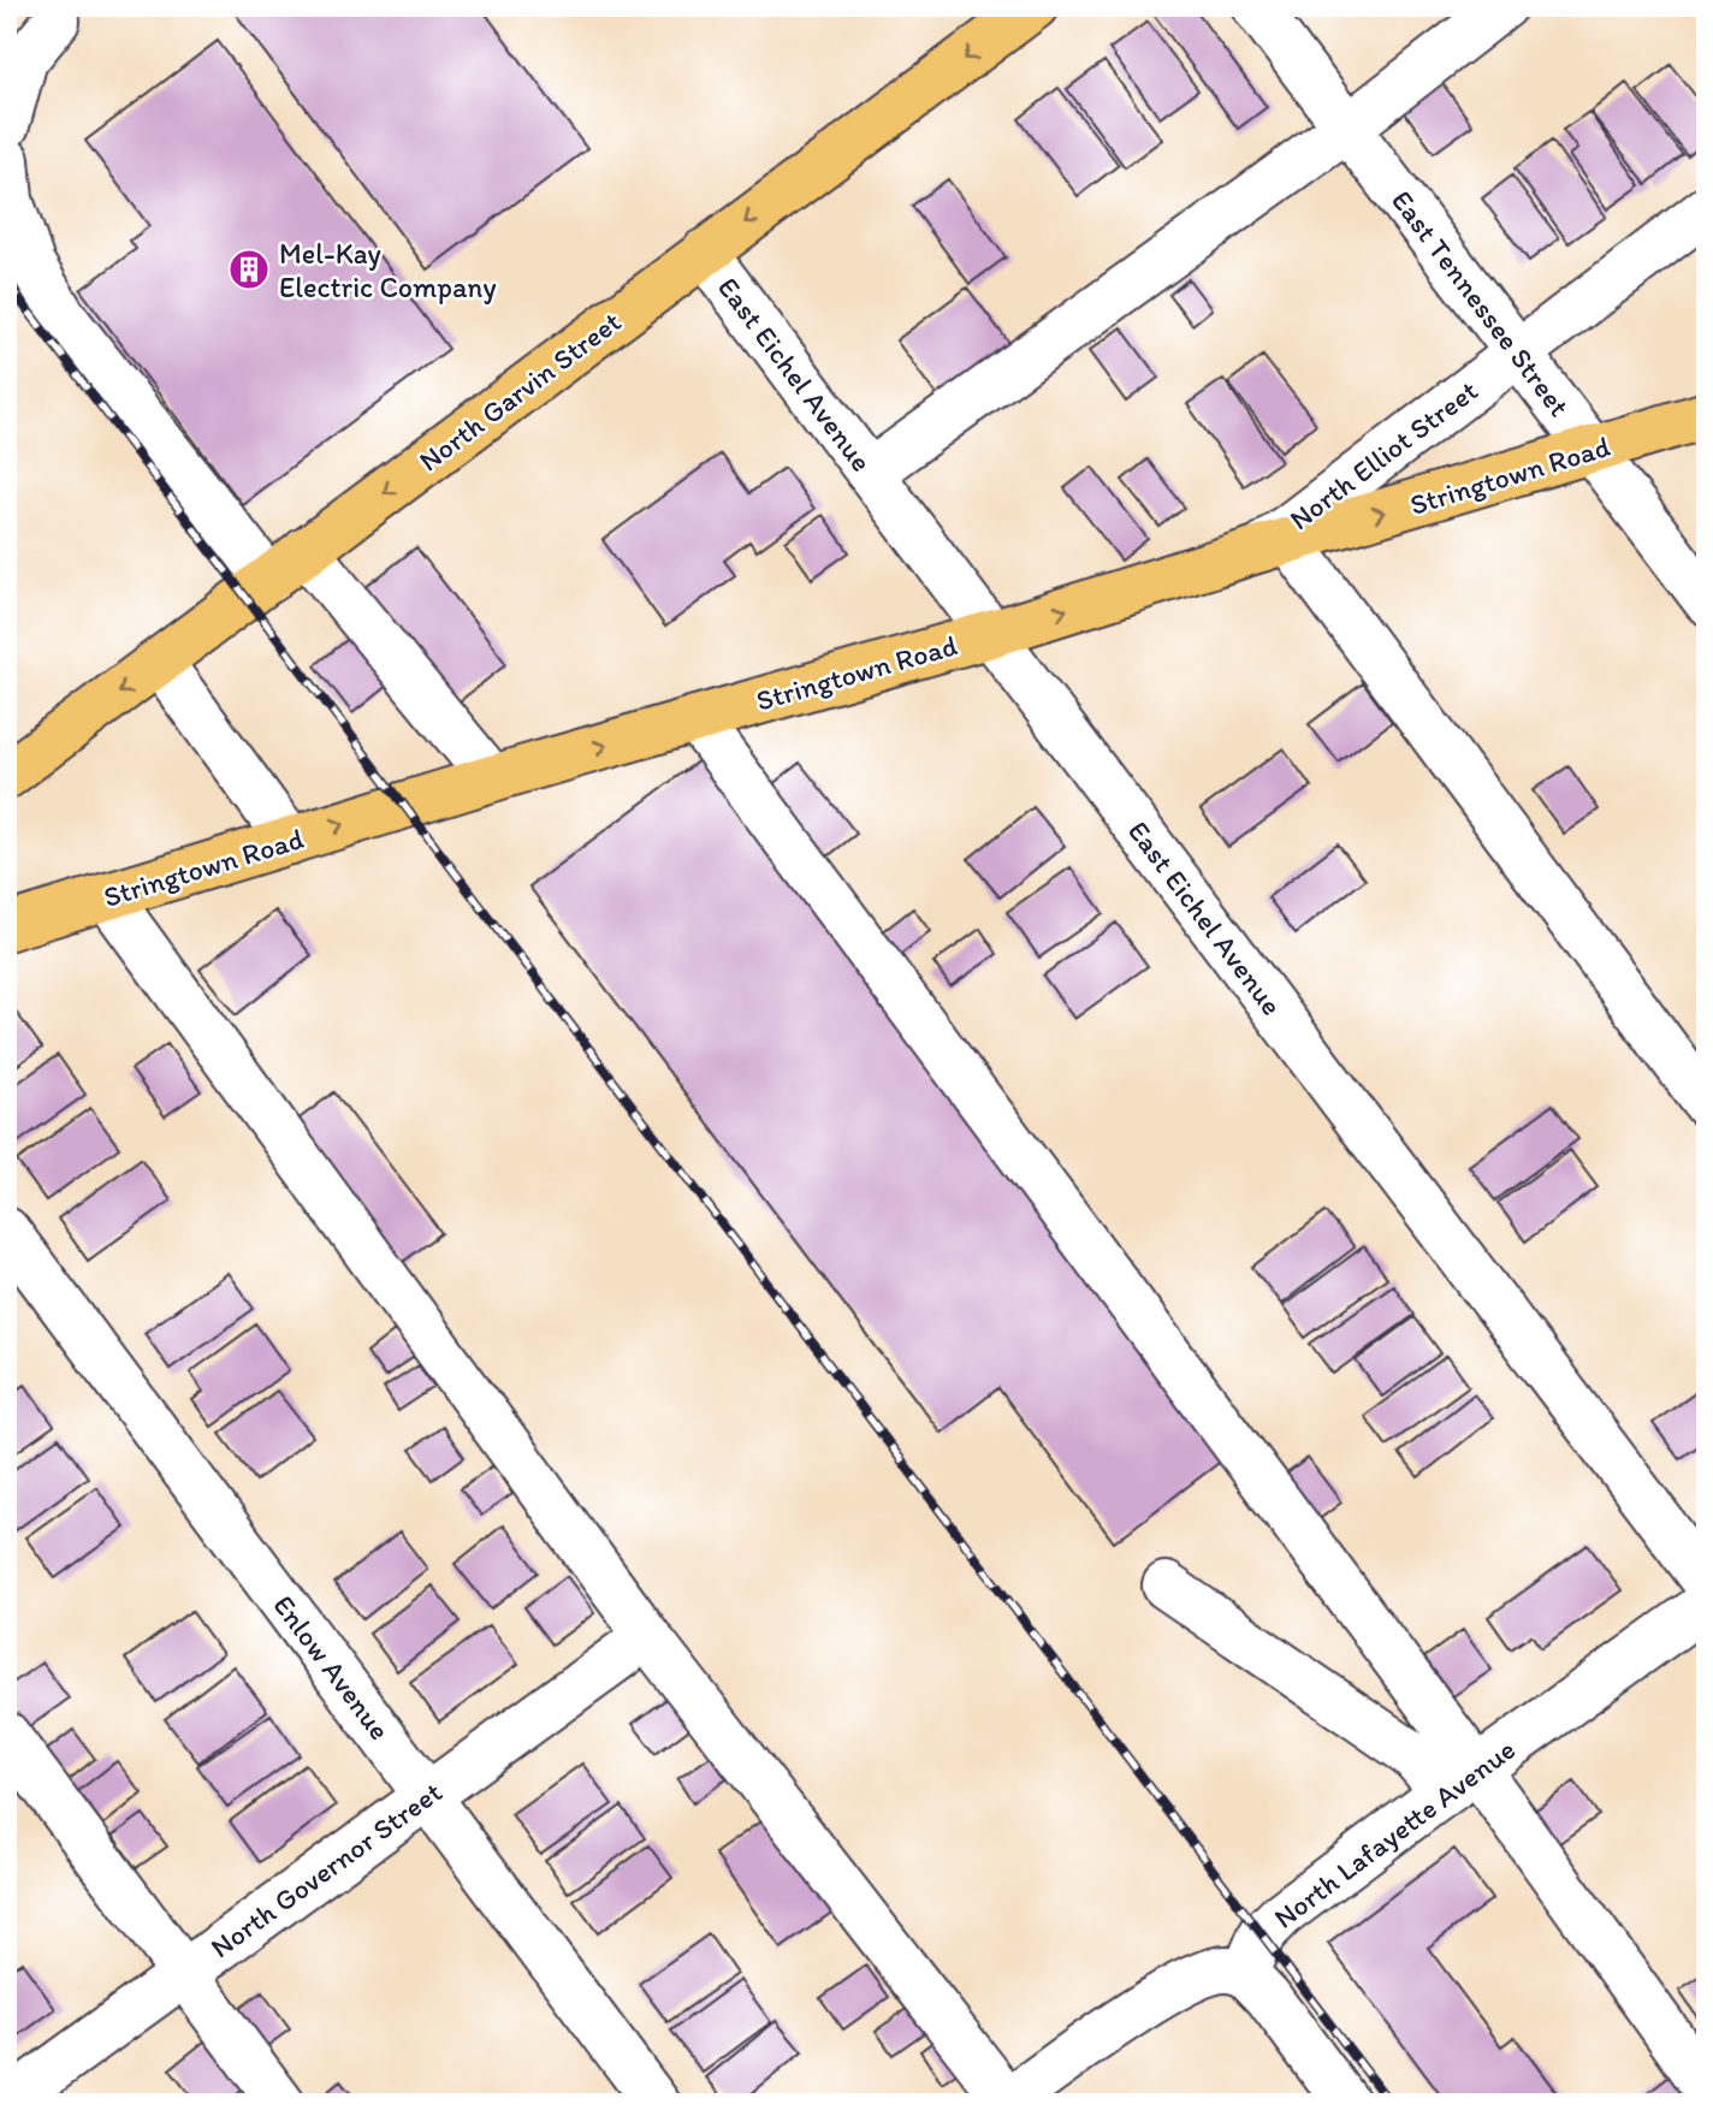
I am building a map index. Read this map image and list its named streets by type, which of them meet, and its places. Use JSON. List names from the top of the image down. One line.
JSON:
{"streets":{"main road":["North Garvin Street","Stringtown Road"],"street":["East Tennessee Street","East Eichel Avenue","North Elliot Street","Enlow Avenue","North Lafayette Avenue","North Governor Street"]},"crossings":[["East Tennessee Street","North Elliot Street"],["East Tennessee Street","Stringtown Road"],["East Eichel Avenue","North Garvin Street"],["East Eichel Avenue","Stringtown Road"],["North Elliot Street","Stringtown Road"],["Enlow Avenue","North Governor Street"]],"one_way":["North Garvin Street","Stringtown Road"],"places":{"building":["Mel-Kay Electric Company"]}}
